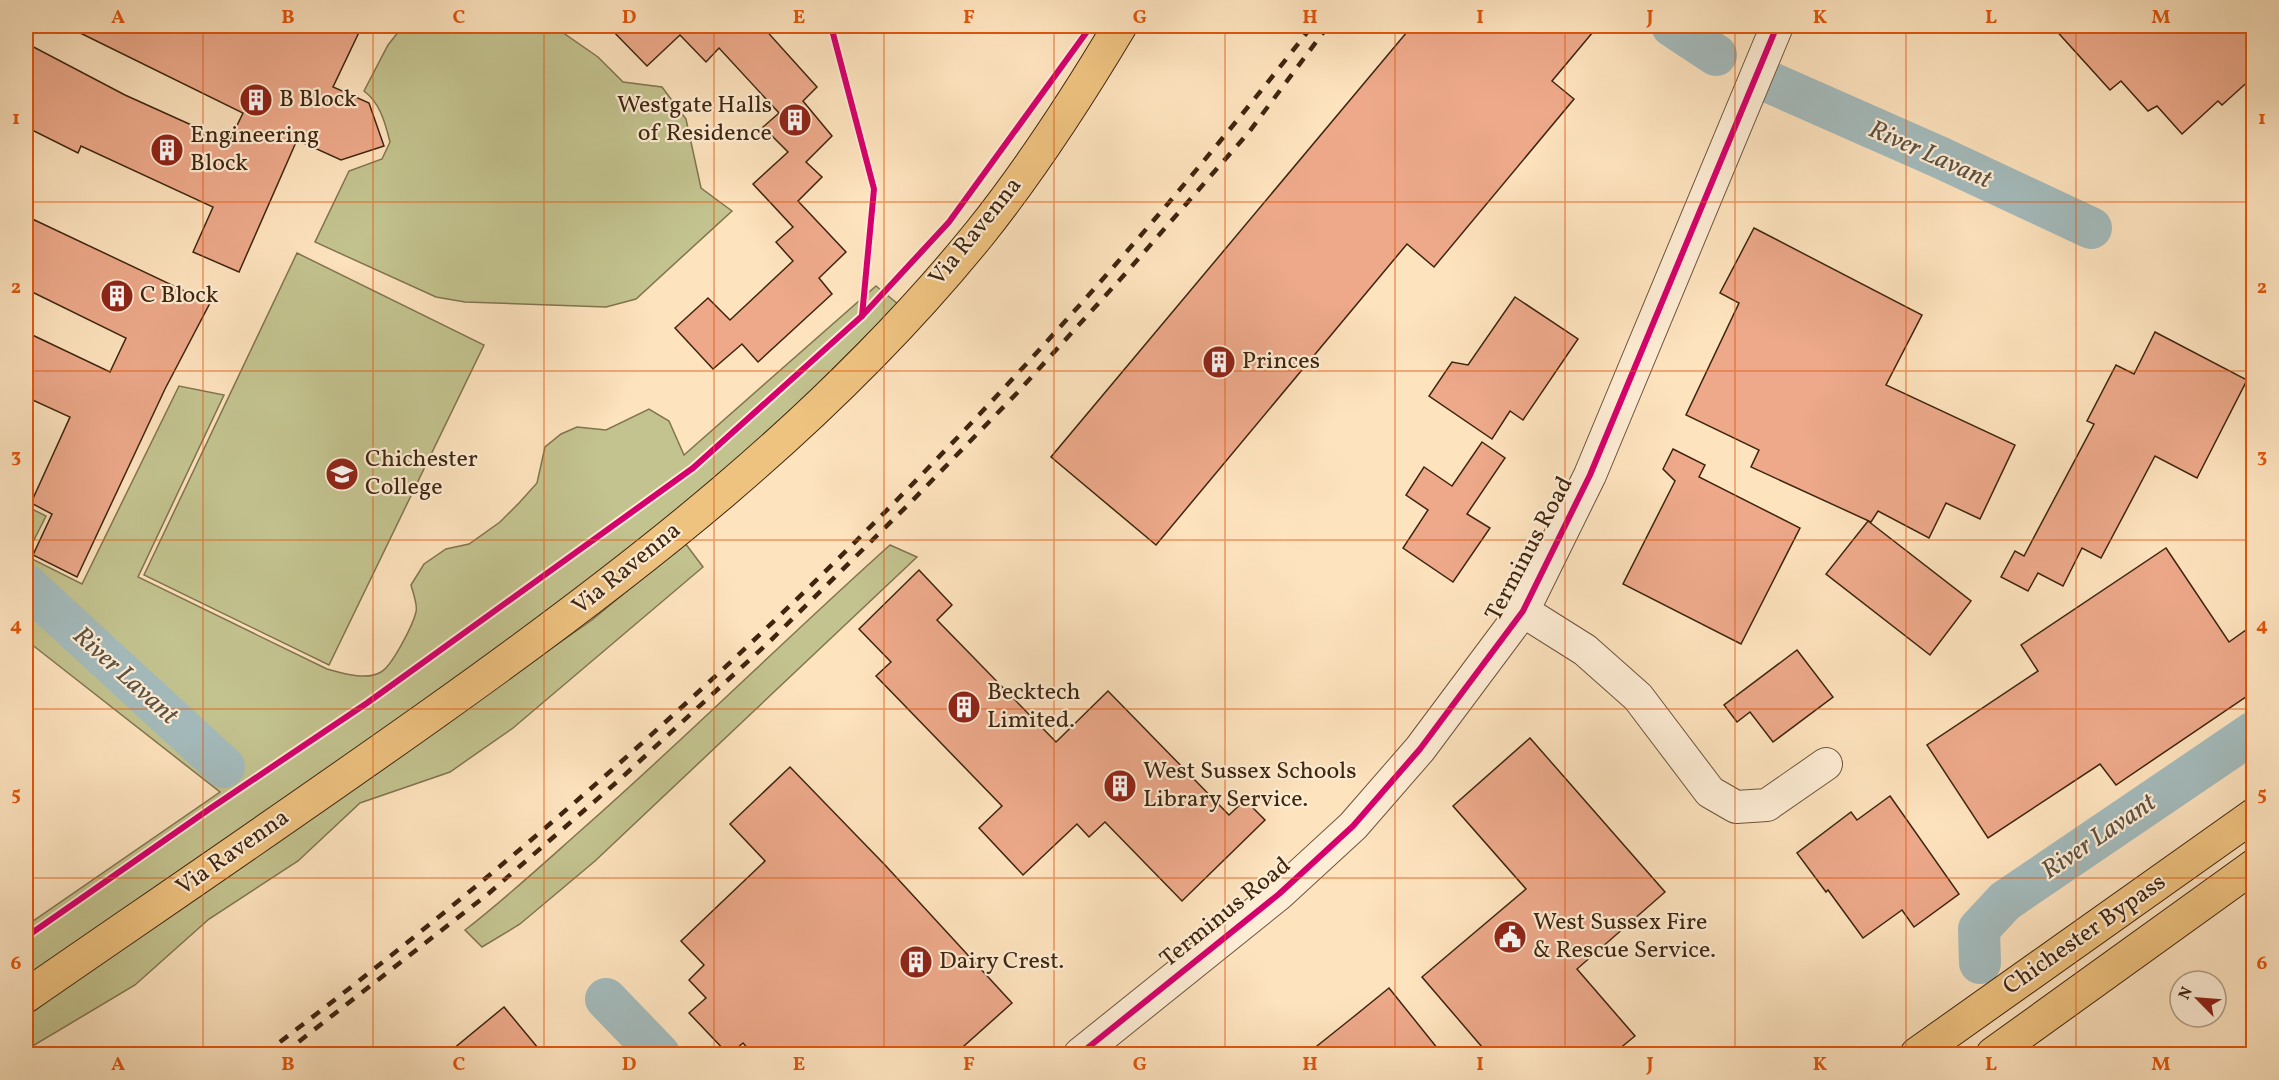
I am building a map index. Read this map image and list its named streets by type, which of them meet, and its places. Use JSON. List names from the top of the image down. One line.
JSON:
{"streets":{"main road":["Via Ravenna","Chichester Bypass"],"street":["Terminus Road"]},"water":["River Lavant"],"places":{"building":["B Block","Westgate Halls of Residence","Engineering Block","C Block","Princes","Becktech Limited.","West Sussex Schools Library Service.","Dairy Crest."],"school or university":["Chichester College"],"public building":["West Sussex Fire & Rescue Service."]},"north":"top left","grid":{"columns":["A","B","C","D","E","F","G","H","I","J","K","L","M"],"rows":["1","2","3","4","5","6"]}}
